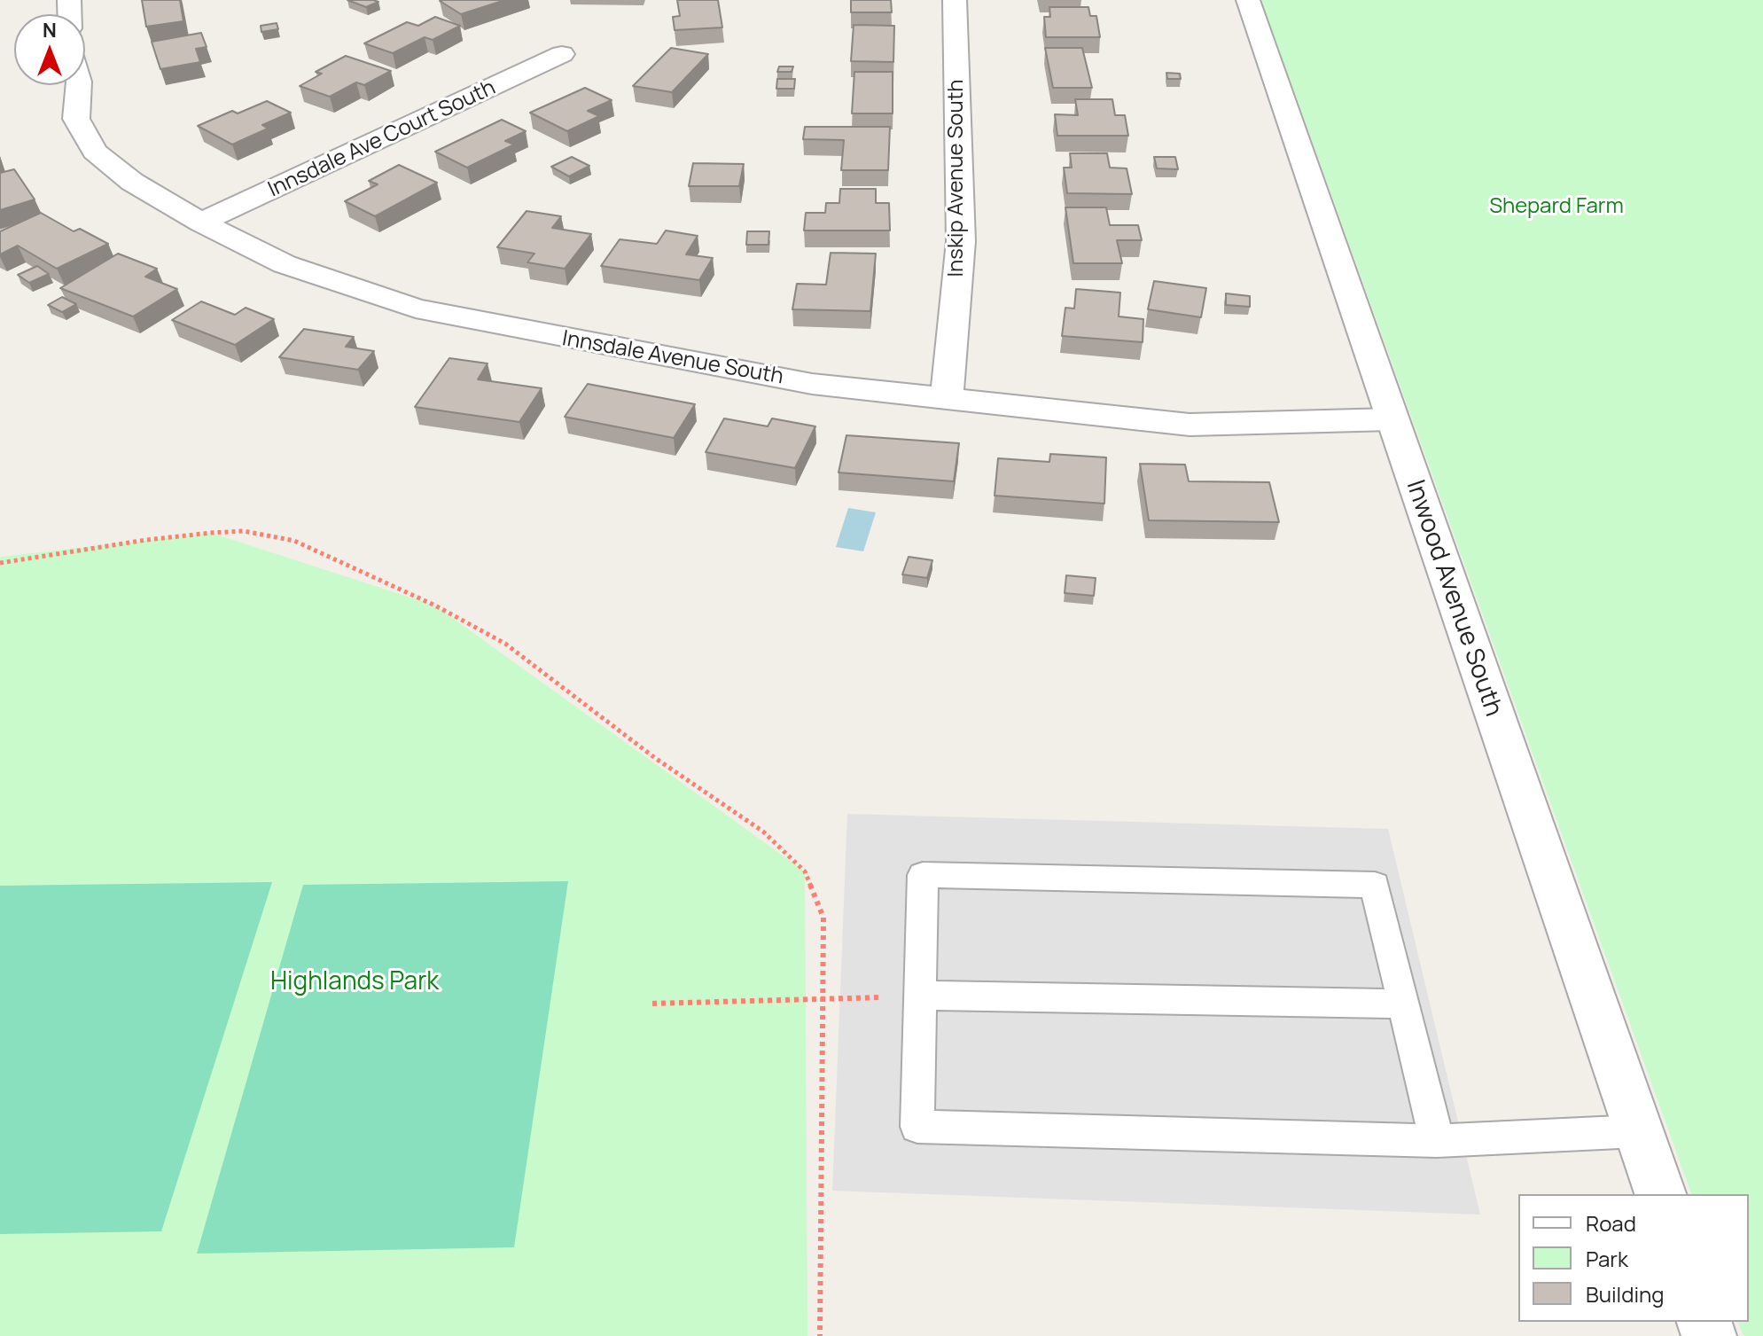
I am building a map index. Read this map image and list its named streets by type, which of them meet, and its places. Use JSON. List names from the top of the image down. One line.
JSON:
{"streets":{"street":["Innsdale Ave Court South","Inskip Avenue South","Innsdale Avenue South","Inwood Avenue South"]},"crossings":[["Innsdale Ave Court South","Innsdale Avenue South"],["Inskip Avenue South","Innsdale Avenue South"],["Innsdale Avenue South","Inwood Avenue South"]],"parks":["Shepard Farm","Highlands Park"],"legend":["Road","Park","Building"],"north":"top"}
